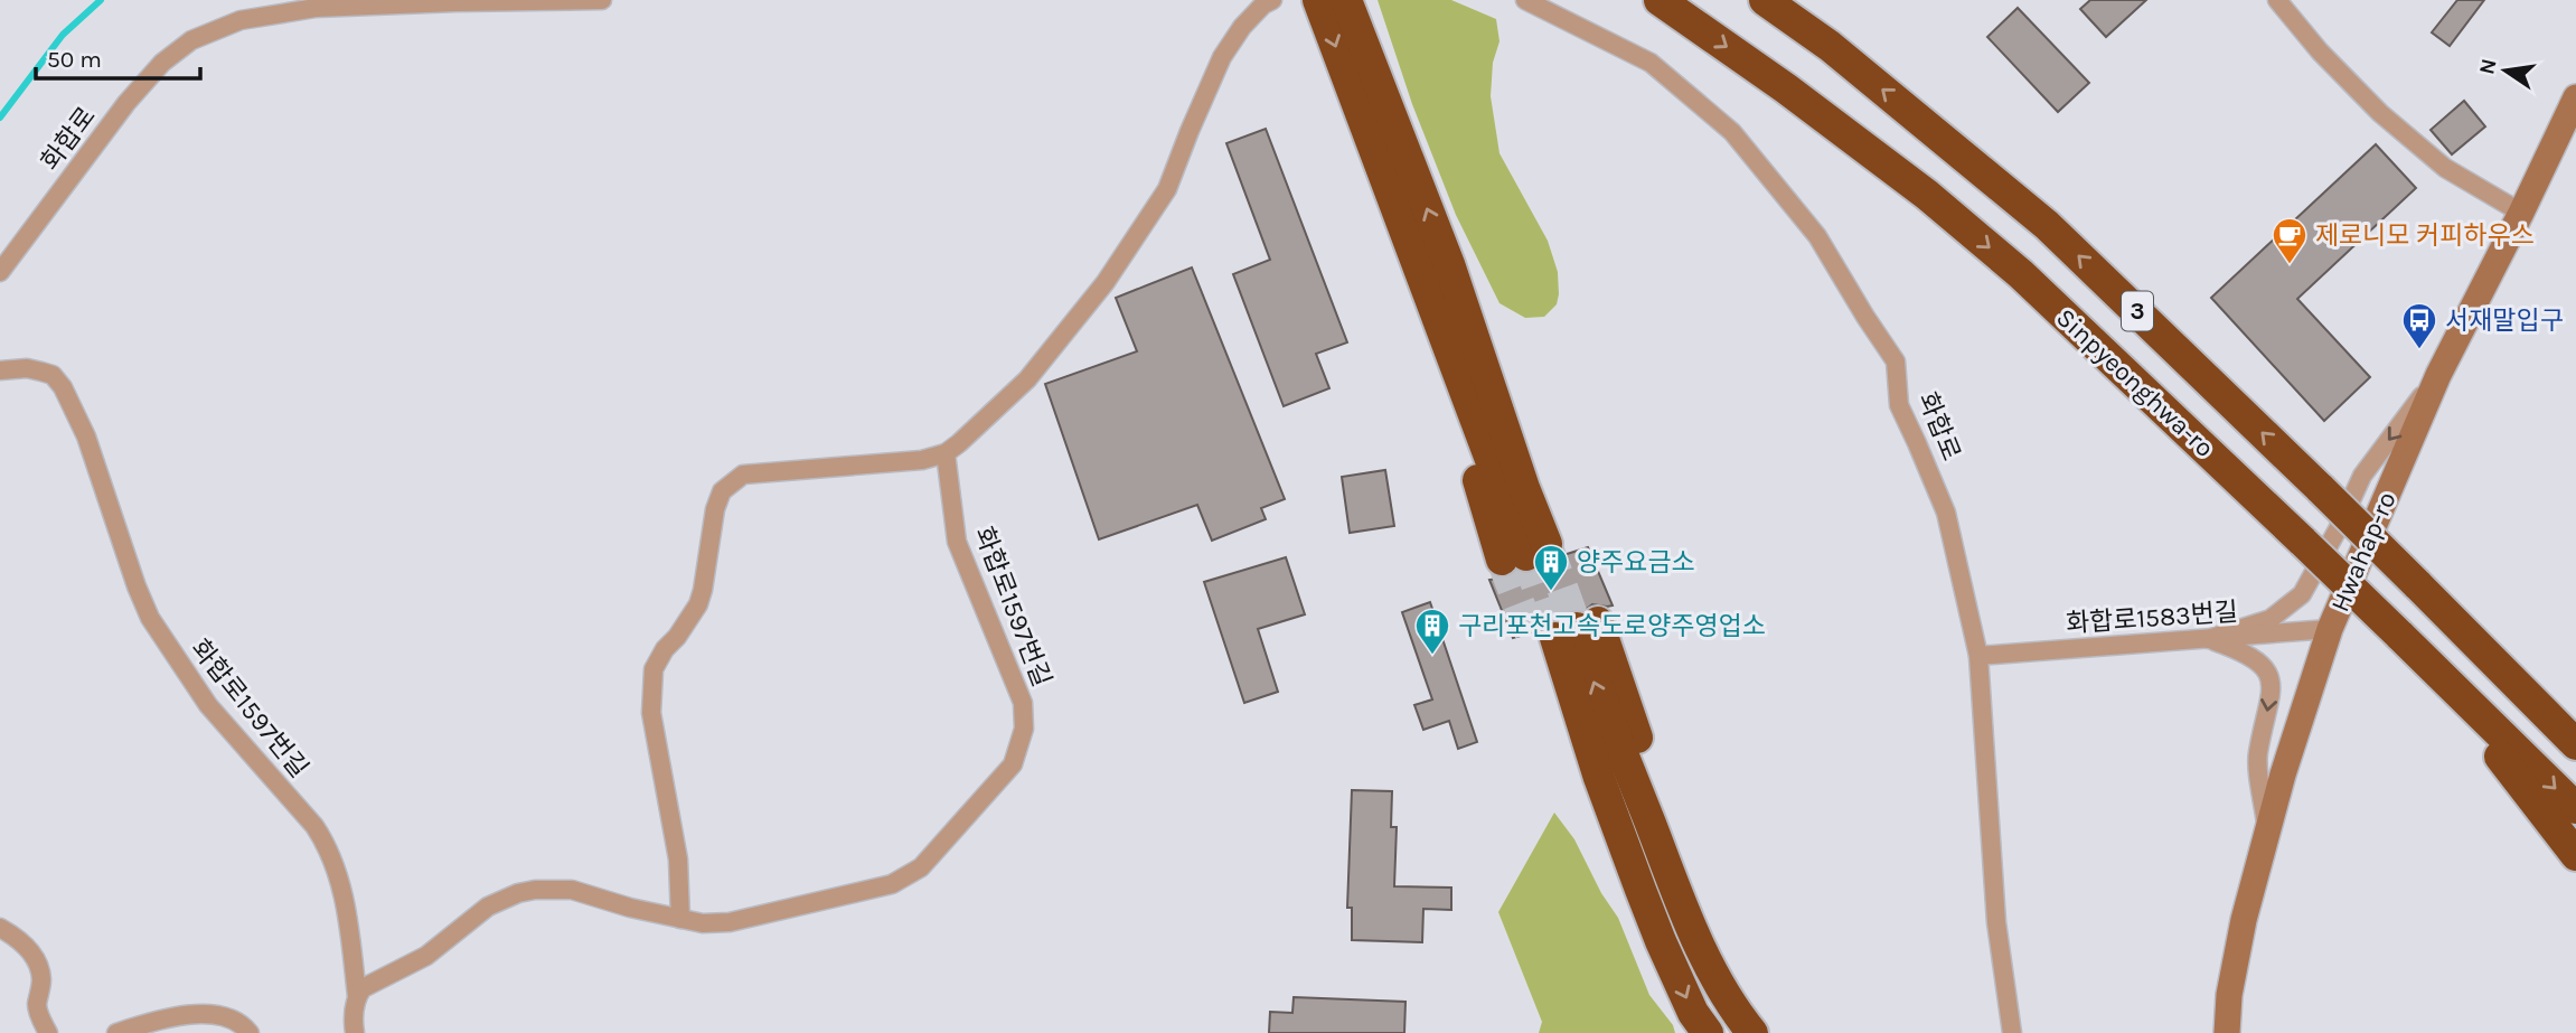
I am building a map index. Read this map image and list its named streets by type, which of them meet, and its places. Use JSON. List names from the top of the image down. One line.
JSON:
{"streets":{"highway":["3","Sinpyeonghwa-ro"],"main road":["Hwahap-ro"],"street":["화합로","화합로1597번길","화합로1583번길"]},"crossings":[["화합로","화합로1583번길"],["Hwahap-ro","화합로1583번길"]],"places":{"cafe":["제로니모 커피하우스"],"bus stop":["서재말입구"],"building":["양주요금소","구리포천고속도로양주영업소"]},"scale_bar":"50 m","north":"left"}
